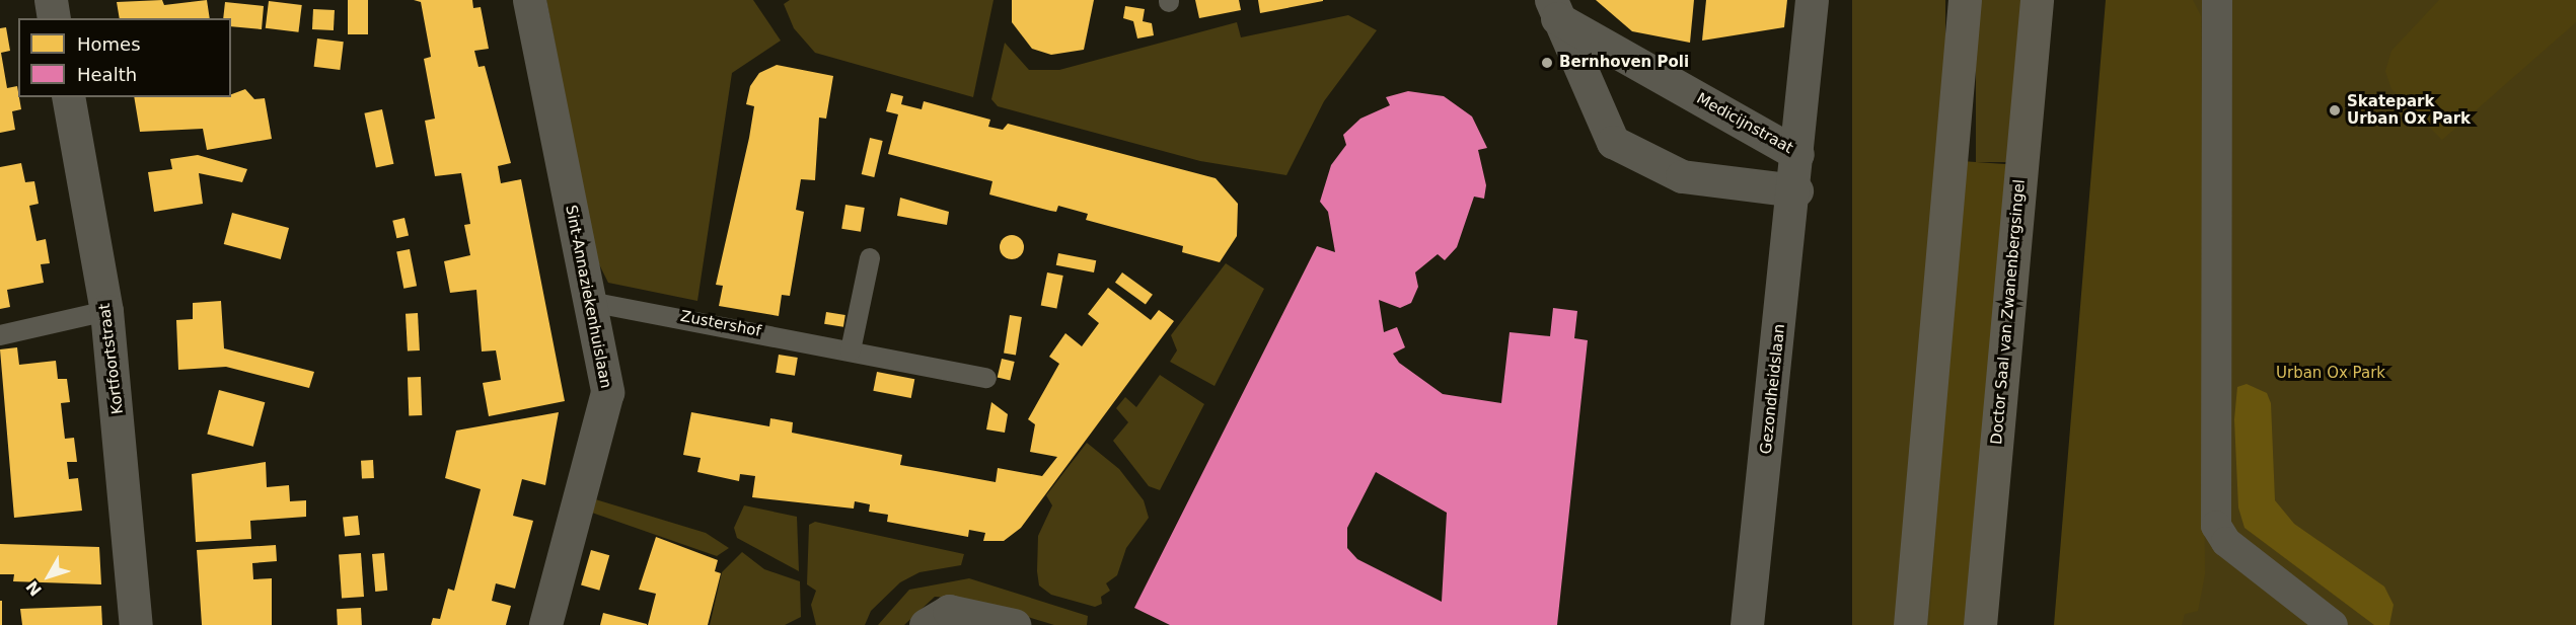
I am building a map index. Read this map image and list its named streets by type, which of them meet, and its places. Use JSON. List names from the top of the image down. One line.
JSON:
{"streets":{"main road":["Doctor Saal van Zwanenbergsingel"],"street":["Medicijnstraat","Sint-Annaziekenhuislaan","Kortfoortstraat","Gezondheidslaan"],"lane":["Zustershof"]},"crossings":[["Medicijnstraat","Gezondheidslaan"],["Sint-Annaziekenhuislaan","Zustershof"]],"parks":["Urban Ox Park"],"places":["Bernhoven Poli","Skatepark Urban Ox Park"],"legend":["Homes","Health"],"north":"bottom left"}
